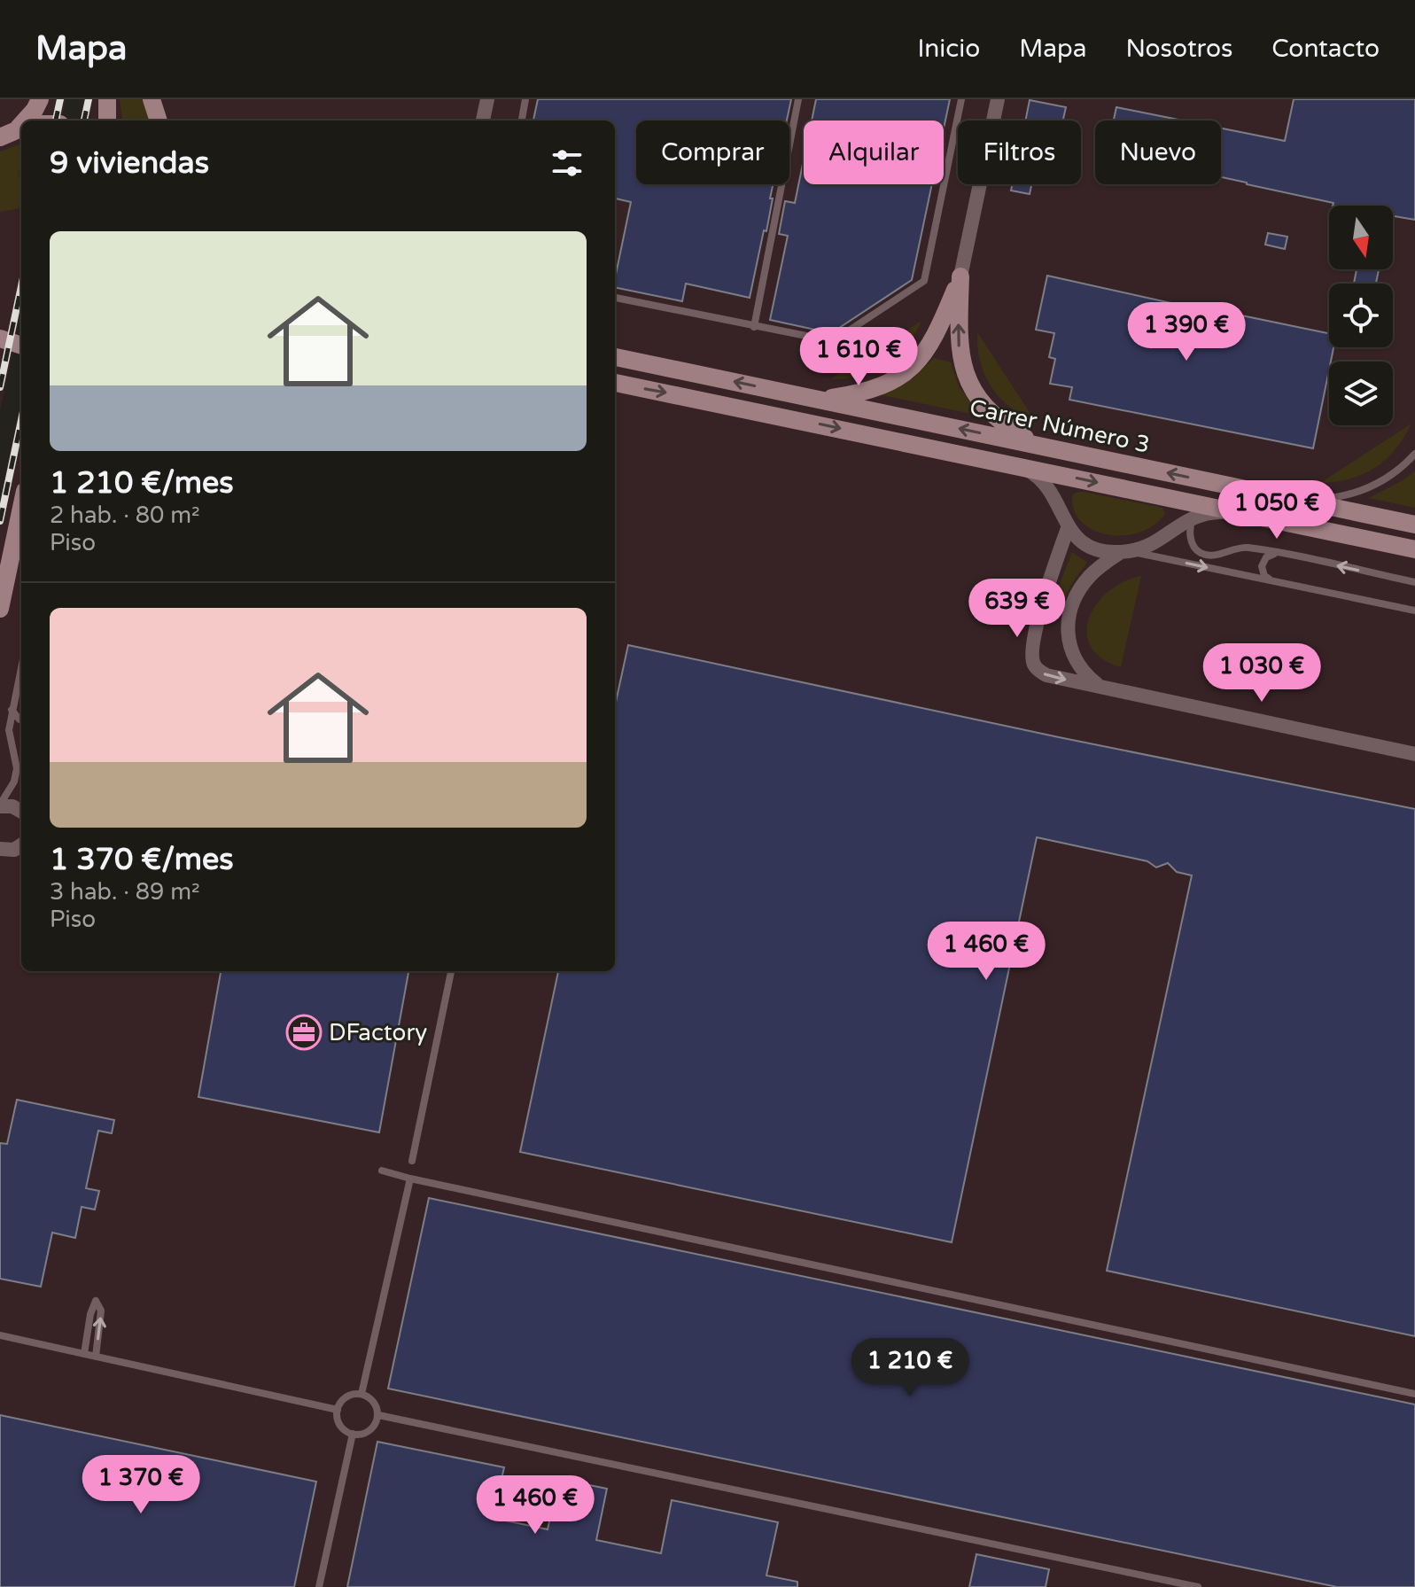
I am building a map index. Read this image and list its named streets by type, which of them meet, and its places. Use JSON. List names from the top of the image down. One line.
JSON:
{"streets":{"main road":["Carrer Número 3"]},"places":{"office":["DFactory"]},"north":"bottom","page":{"header":"Mapa","nav":["Inicio","Mapa","Nosotros","Contacto"],"chip":["Comprar","Alquilar","Filtros","Nuevo"],"heading":"9 viviendas","list":[{"name":"1 210 €/mes","note":"2 hab. · 80 m² · Piso"},{"name":"1 370 €/mes","note":"3 hab. · 89 m² · Piso"}],"price":["1 390 €","1 610 €","1 050 €","639 €","1 030 €","1 460 €","1 210 €","1 370 €","1 460 €"]}}
